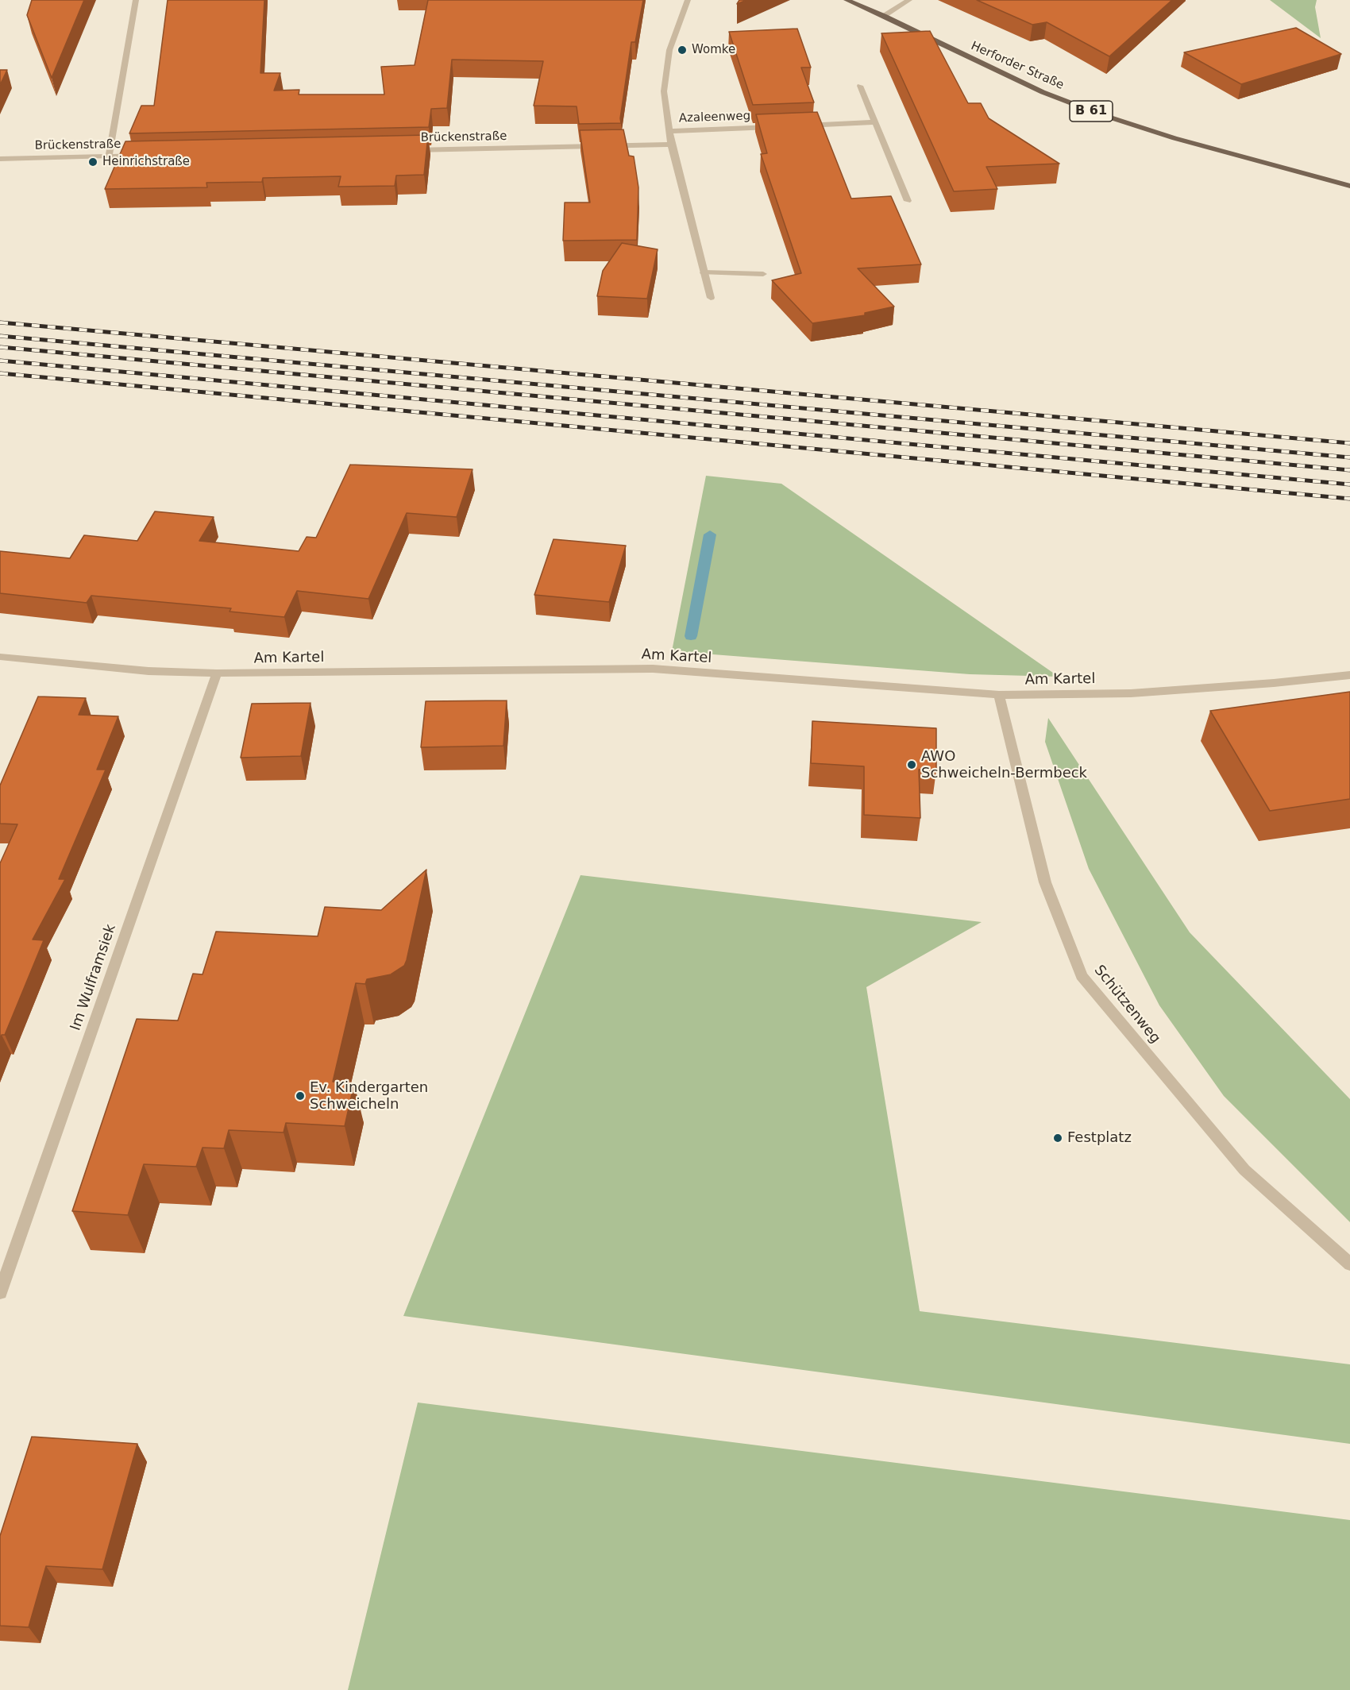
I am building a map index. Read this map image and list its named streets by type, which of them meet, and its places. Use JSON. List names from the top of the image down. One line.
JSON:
{"streets":{"main road":["Herforder Straße","B 61"],"street":["Azaleenweg","Brückenstraße","Am Kartel","Im Wulframsiek","Schützenweg"]},"crossings":[["Am Kartel","Im Wulframsiek"],["Am Kartel","Schützenweg"]],"places":["Womke","Heinrichstraße","AWO Schweicheln-Bermbeck","Ev. Kindergarten Schweicheln","Festplatz"]}
